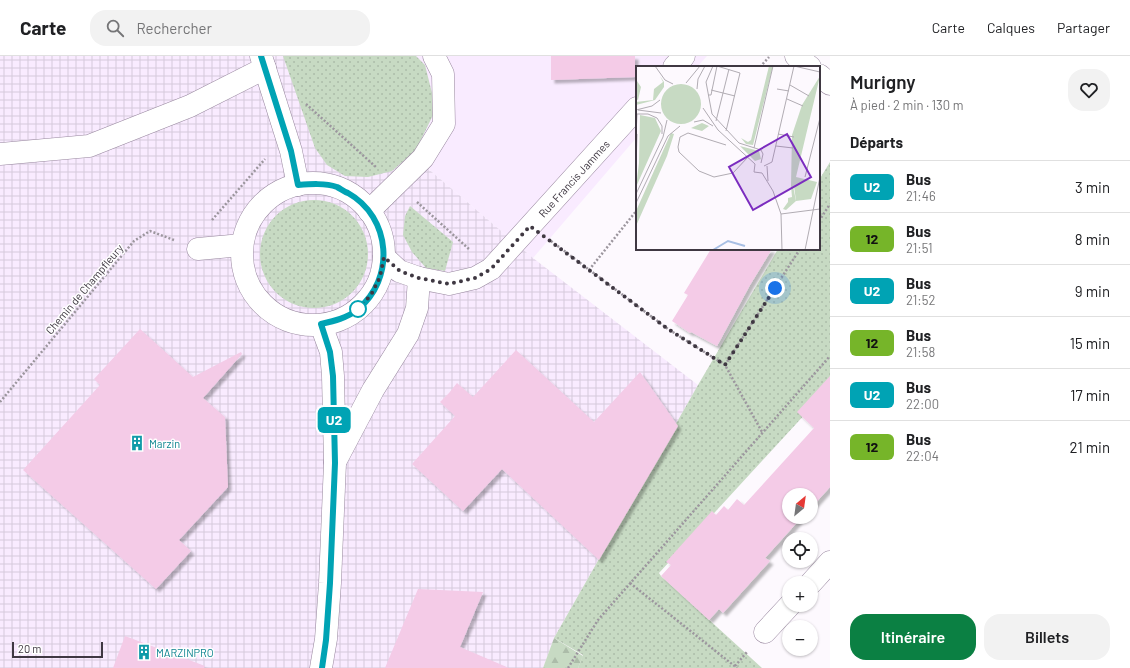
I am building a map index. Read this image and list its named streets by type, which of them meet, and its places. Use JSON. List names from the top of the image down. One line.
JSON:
{"streets":{"street":["Rue Francis Jammes"],"path":["Chemin de Champfleury"]},"places":{"building":["Marzin","MARZINPRO"]},"lines":["bus line U2"],"scale_bar":"20 m","north":"top right","page":{"header":"Carte","search":"Rechercher","nav":["Carte","Calques","Partager"],"on_map":"U2","heading":[["Murigny","À pied · 2 min · 130 m"],"Départs"],"list":[{"mark":"U2","name":"Bus","note":"21:46","value":"3 min"},{"mark":"12","name":"Bus","note":"21:51","value":"8 min"},{"mark":"U2","name":"Bus","note":"21:52","value":"9 min"},{"mark":"12","name":"Bus","note":"21:58","value":"15 min"},{"mark":"U2","name":"Bus","note":"22:00","value":"17 min"},{"mark":"12","name":"Bus","note":"22:04","value":"21 min"}],"map_buttons":["+","−"],"buttons":["Itinéraire","Billets"],"scale":"20 m"}}
